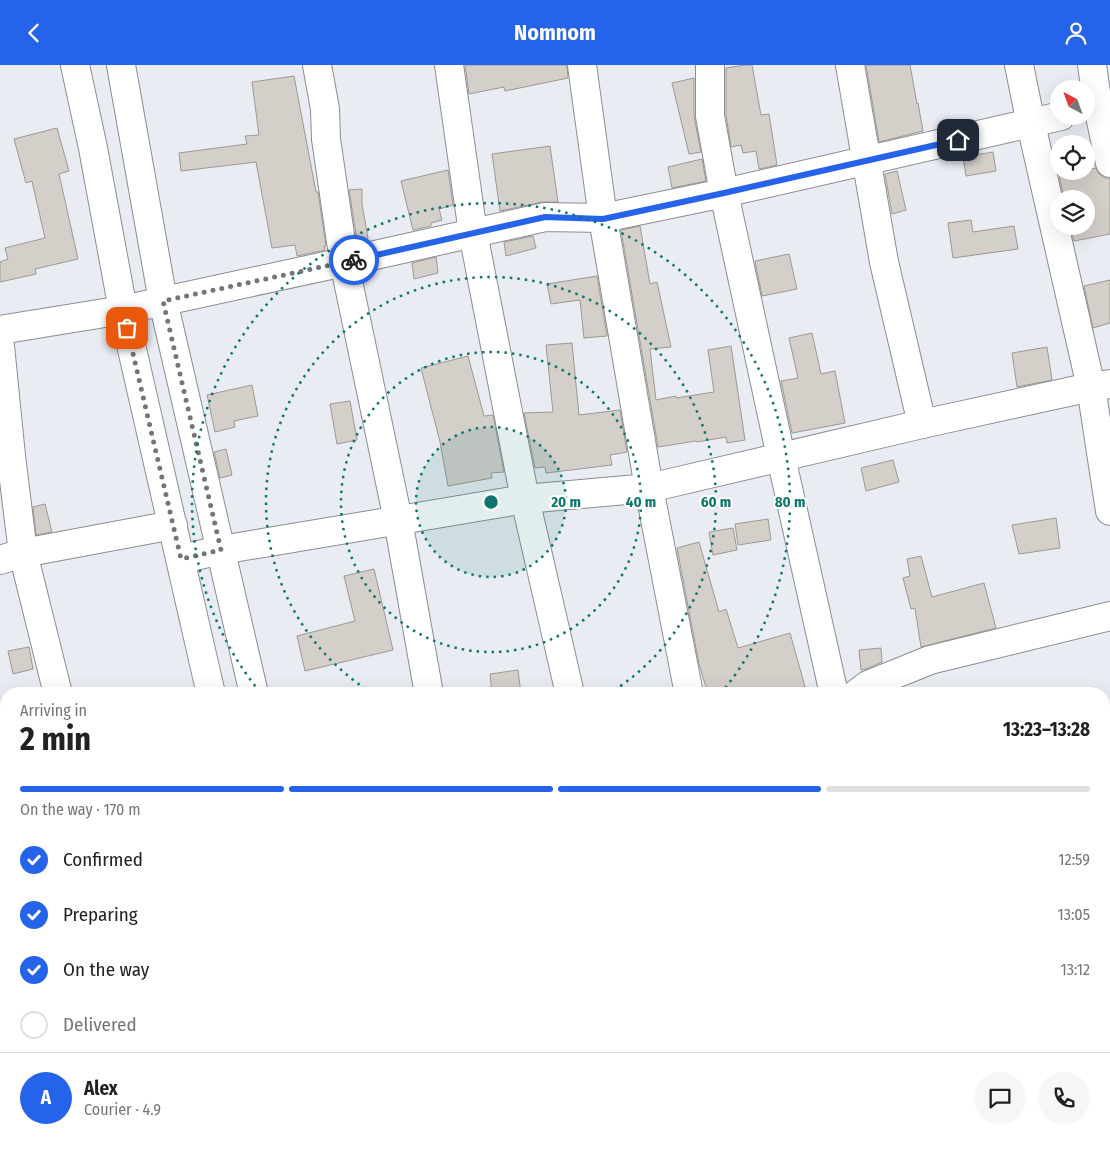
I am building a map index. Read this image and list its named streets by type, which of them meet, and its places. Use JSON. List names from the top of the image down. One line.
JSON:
{"north":"top left","page":{"header":"Nomnom","heading":["2 min","Arriving in","13:23–13:28"],"panel":["Alex","Courier · 4.9"],"bar":"On the way · 170 m","list":[["Confirmed","12:59"],["Preparing","13:05"],["On the way","13:12"],"Delivered"],"round":"A"},"rings":["20 m","40 m","60 m","80 m"]}
